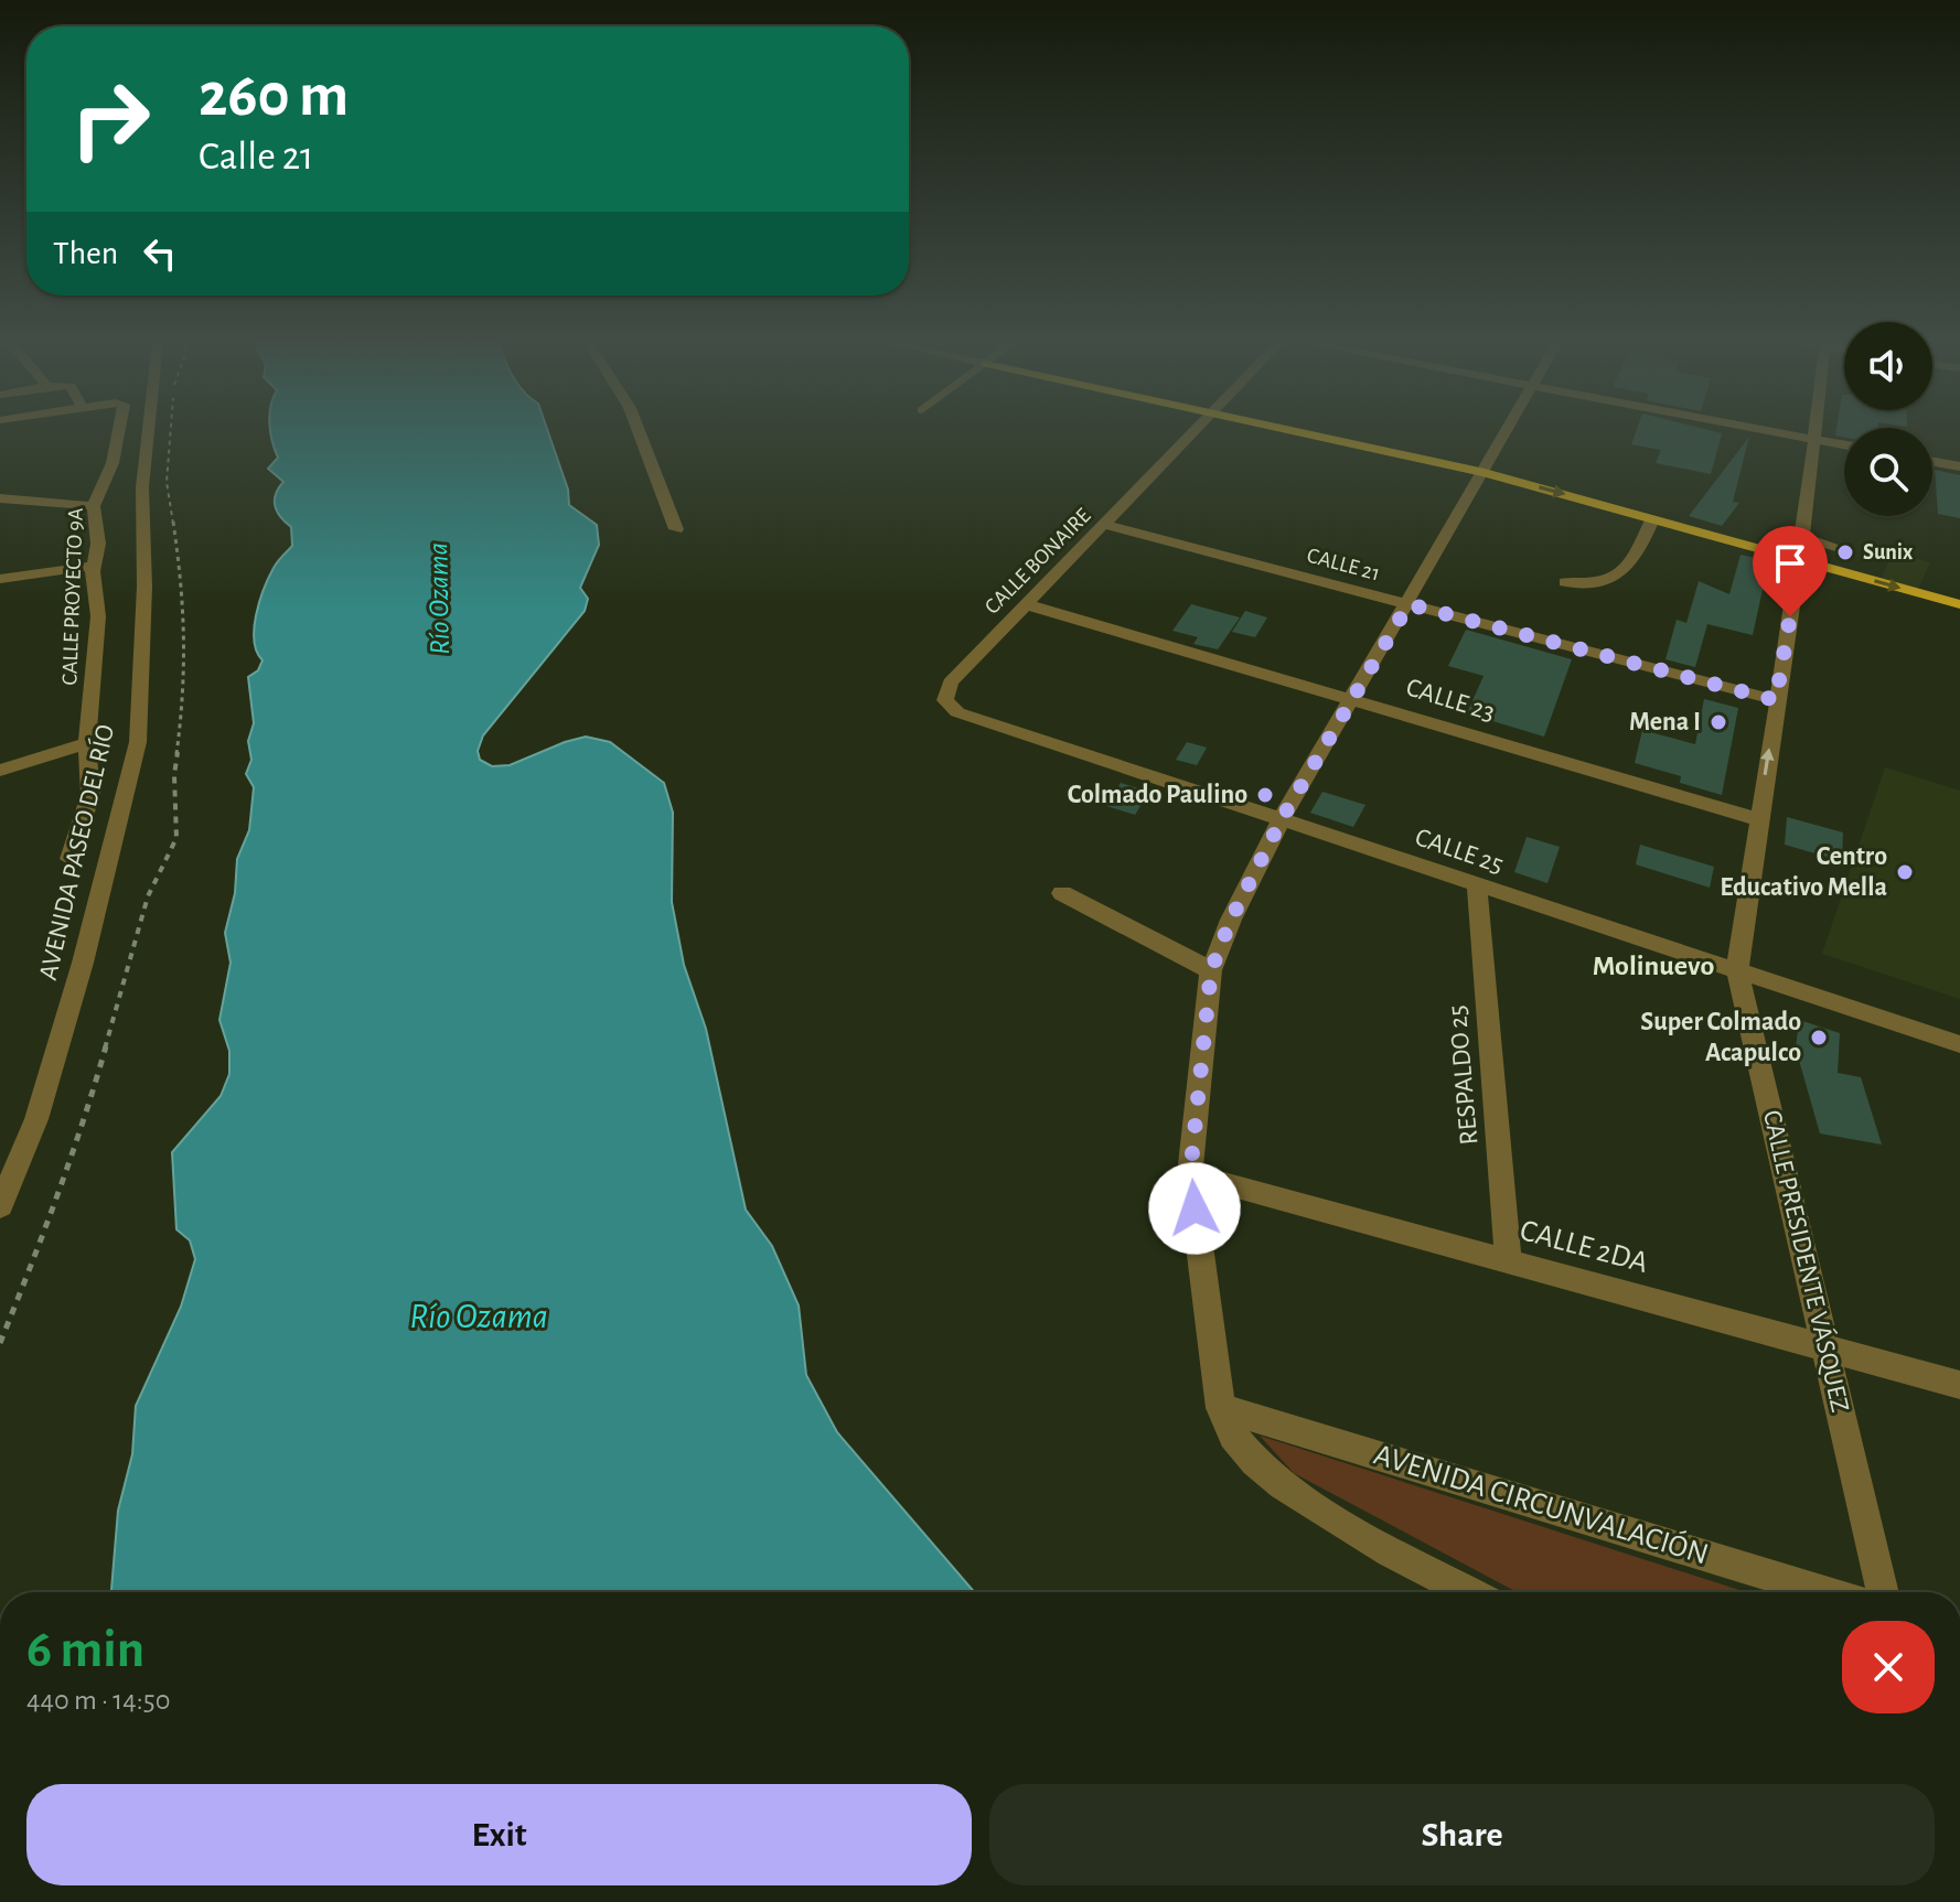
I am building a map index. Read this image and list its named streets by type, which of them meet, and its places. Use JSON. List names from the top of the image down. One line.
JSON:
{"streets":{"street":["CALLE BONAIRE","CALLE 21","CALLE PROYECTO 9A","CALLE 23","CALLE 25","AVENIDA PASEO DEL RÍO","RESPALDO 25","CALLE 2DA","CALLE PRESIDENTE VÁSQUEZ","AVENIDA CIRCUNVALACIÓN"]},"crossings":[["CALLE BONAIRE","CALLE 21"],["CALLE BONAIRE","CALLE 23"],["CALLE BONAIRE","CALLE 25"],["CALLE 21","CALLE PRESIDENTE VÁSQUEZ"],["CALLE 23","CALLE PRESIDENTE VÁSQUEZ"],["CALLE 25","RESPALDO 25"],["CALLE 25","CALLE PRESIDENTE VÁSQUEZ"],["RESPALDO 25","CALLE 2DA"],["CALLE 2DA","CALLE PRESIDENTE VÁSQUEZ"]],"districts":["Molinuevo"],"water":["Río Ozama"],"places":["Sunix","Mena I","Colmado Paulino","Centro Educativo Mella","Super Colmado Acapulco"],"page":{"turn":["260 m","Calle 21"],"then":"Then","heading":["6 min","440 m · 14:50"],"buttons":["Exit","Share"]}}
